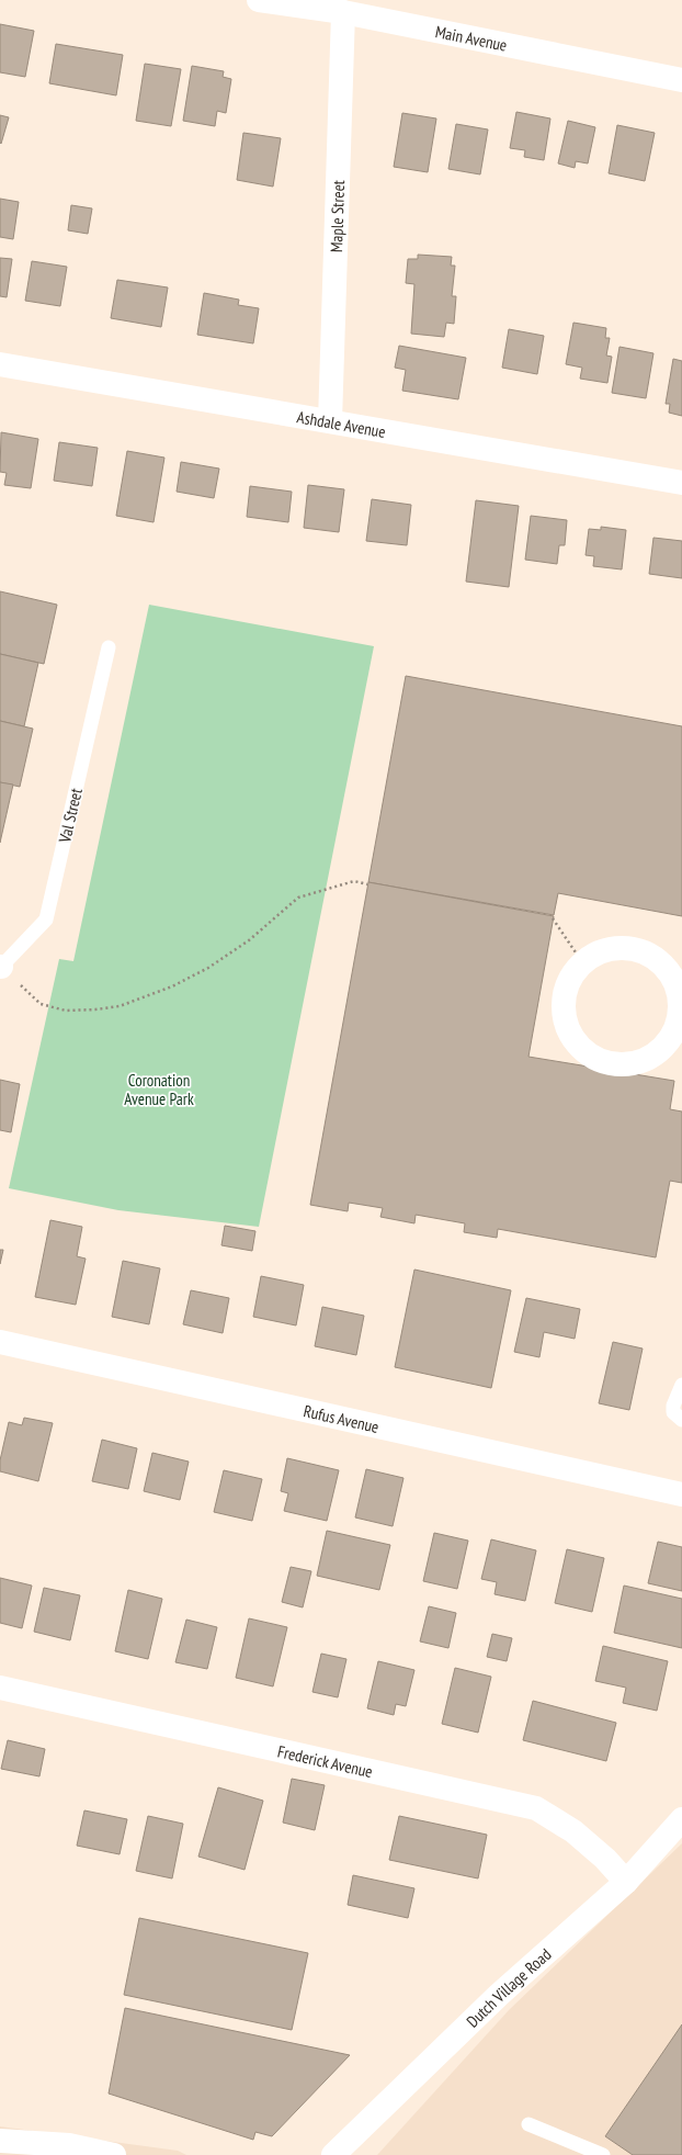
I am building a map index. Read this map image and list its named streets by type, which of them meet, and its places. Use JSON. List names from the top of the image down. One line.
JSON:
{"streets":{"street":["Main Avenue","Maple Street","Ashdale Avenue","Rufus Avenue","Frederick Avenue","Dutch Village Road"],"lane":["Val Street"]},"crossings":[["Main Avenue","Maple Street"],["Maple Street","Ashdale Avenue"],["Frederick Avenue","Dutch Village Road"]],"parks":["Coronation Avenue Park"]}
